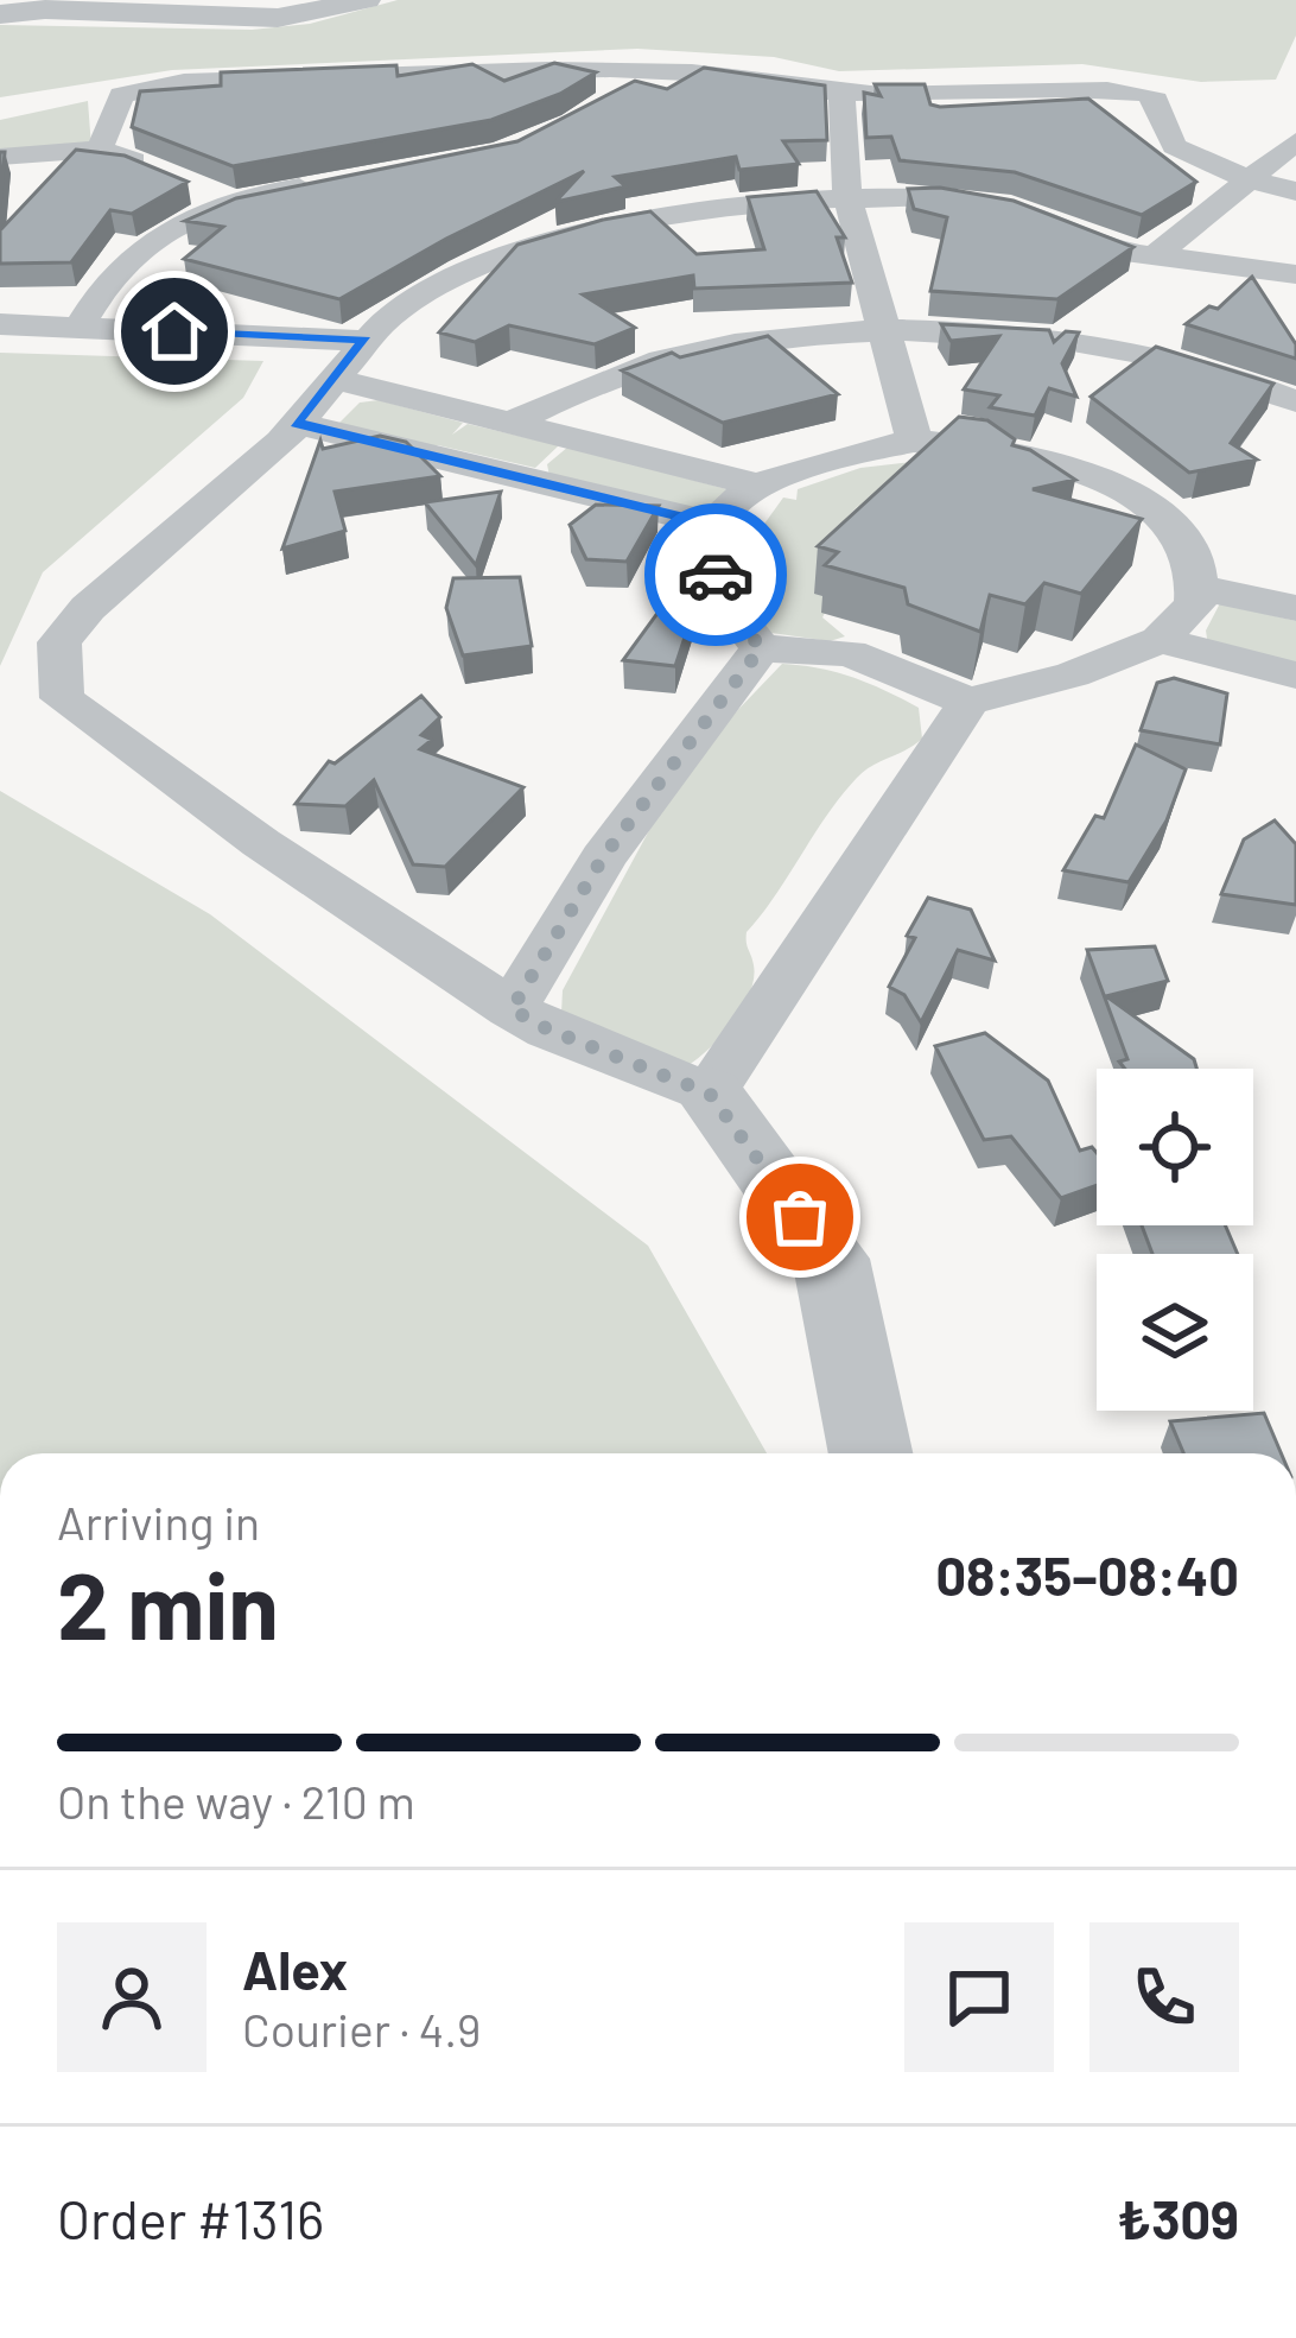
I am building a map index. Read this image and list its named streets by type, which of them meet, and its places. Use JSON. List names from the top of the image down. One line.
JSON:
{"page":{"heading":["2 min","Arriving in","08:35–08:40"],"panel":["Alex","Courier · 4.9","Order #1316","₺309"],"bar":"On the way · 210 m"}}
